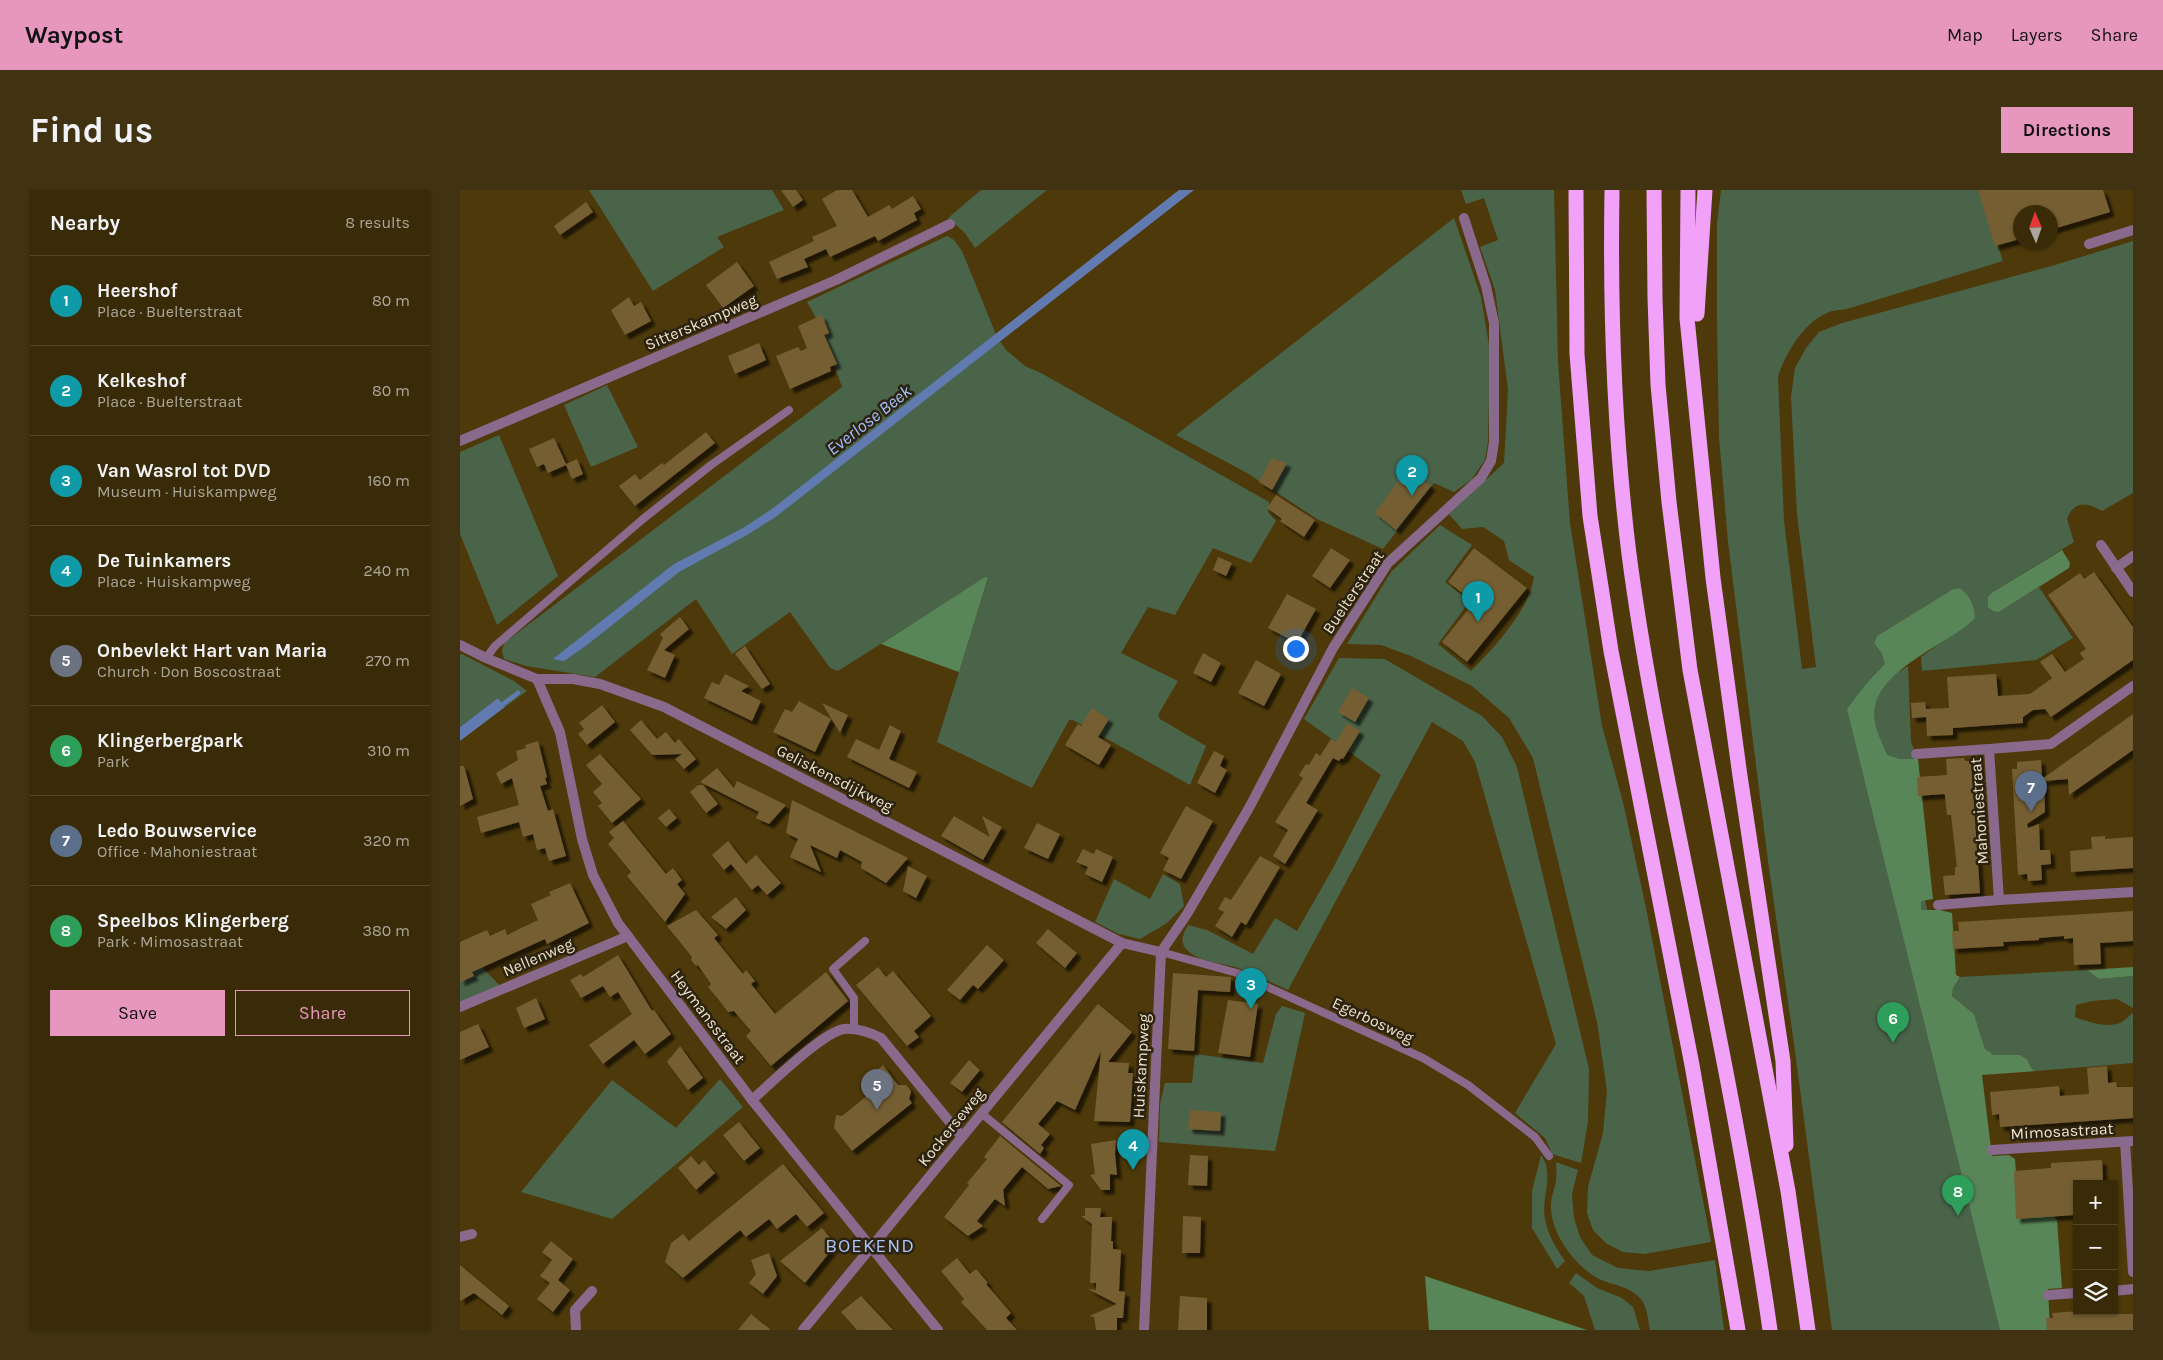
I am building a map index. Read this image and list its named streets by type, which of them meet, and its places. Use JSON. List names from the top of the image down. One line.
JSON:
{"streets":{"street":["Sitterskampweg","Buelterstraat","Geliskensdijkweg","Mahoniestraat","Nellenweg","Heymansstraat","Huiskampweg","Kockerseweg","Mimosastraat"],"lane":["Egerbosweg"]},"crossings":[["Buelterstraat","Geliskensdijkweg"],["Buelterstraat","Egerbosweg"],["Buelterstraat","Huiskampweg"],["Geliskensdijkweg","Heymansstraat"],["Geliskensdijkweg","Egerbosweg"],["Geliskensdijkweg","Huiskampweg"],["Geliskensdijkweg","Kockerseweg"],["Nellenweg","Heymansstraat"],["Heymansstraat","Kockerseweg"],["Egerbosweg","Huiskampweg"]],"districts":["BOEKEND"],"water":["Everlose Beek"],"north":"top","page":{"header":"Waypost","nav":["Map","Layers","Share"],"buttons":["Directions",["Save","Share"]],"title":"Find us","heading":["Nearby","8 results"],"list":[{"mark":"1","name":"Heershof","note":"Place · Buelterstraat","value":"80 m"},{"mark":"2","name":"Kelkeshof","note":"Place · Buelterstraat","value":"80 m"},{"mark":"3","name":"Van Wasrol tot DVD","note":"Museum · Huiskampweg","value":"160 m"},{"mark":"4","name":"De Tuinkamers","note":"Place · Huiskampweg","value":"240 m"},{"mark":"5","name":"Onbevlekt Hart van Maria","note":"Church · Don Boscostraat","value":"270 m"},{"mark":"6","name":"Klingerbergpark","note":"Park","value":"310 m"},{"mark":"7","name":"Ledo Bouwservice","note":"Office · Mahoniestraat","value":"320 m"},{"mark":"8","name":"Speelbos Klingerberg","note":"Park · Mimosastraat","value":"380 m"}],"pins":["2","1","7","3","6","5","4","8"],"map_buttons":["+","−"]}}
